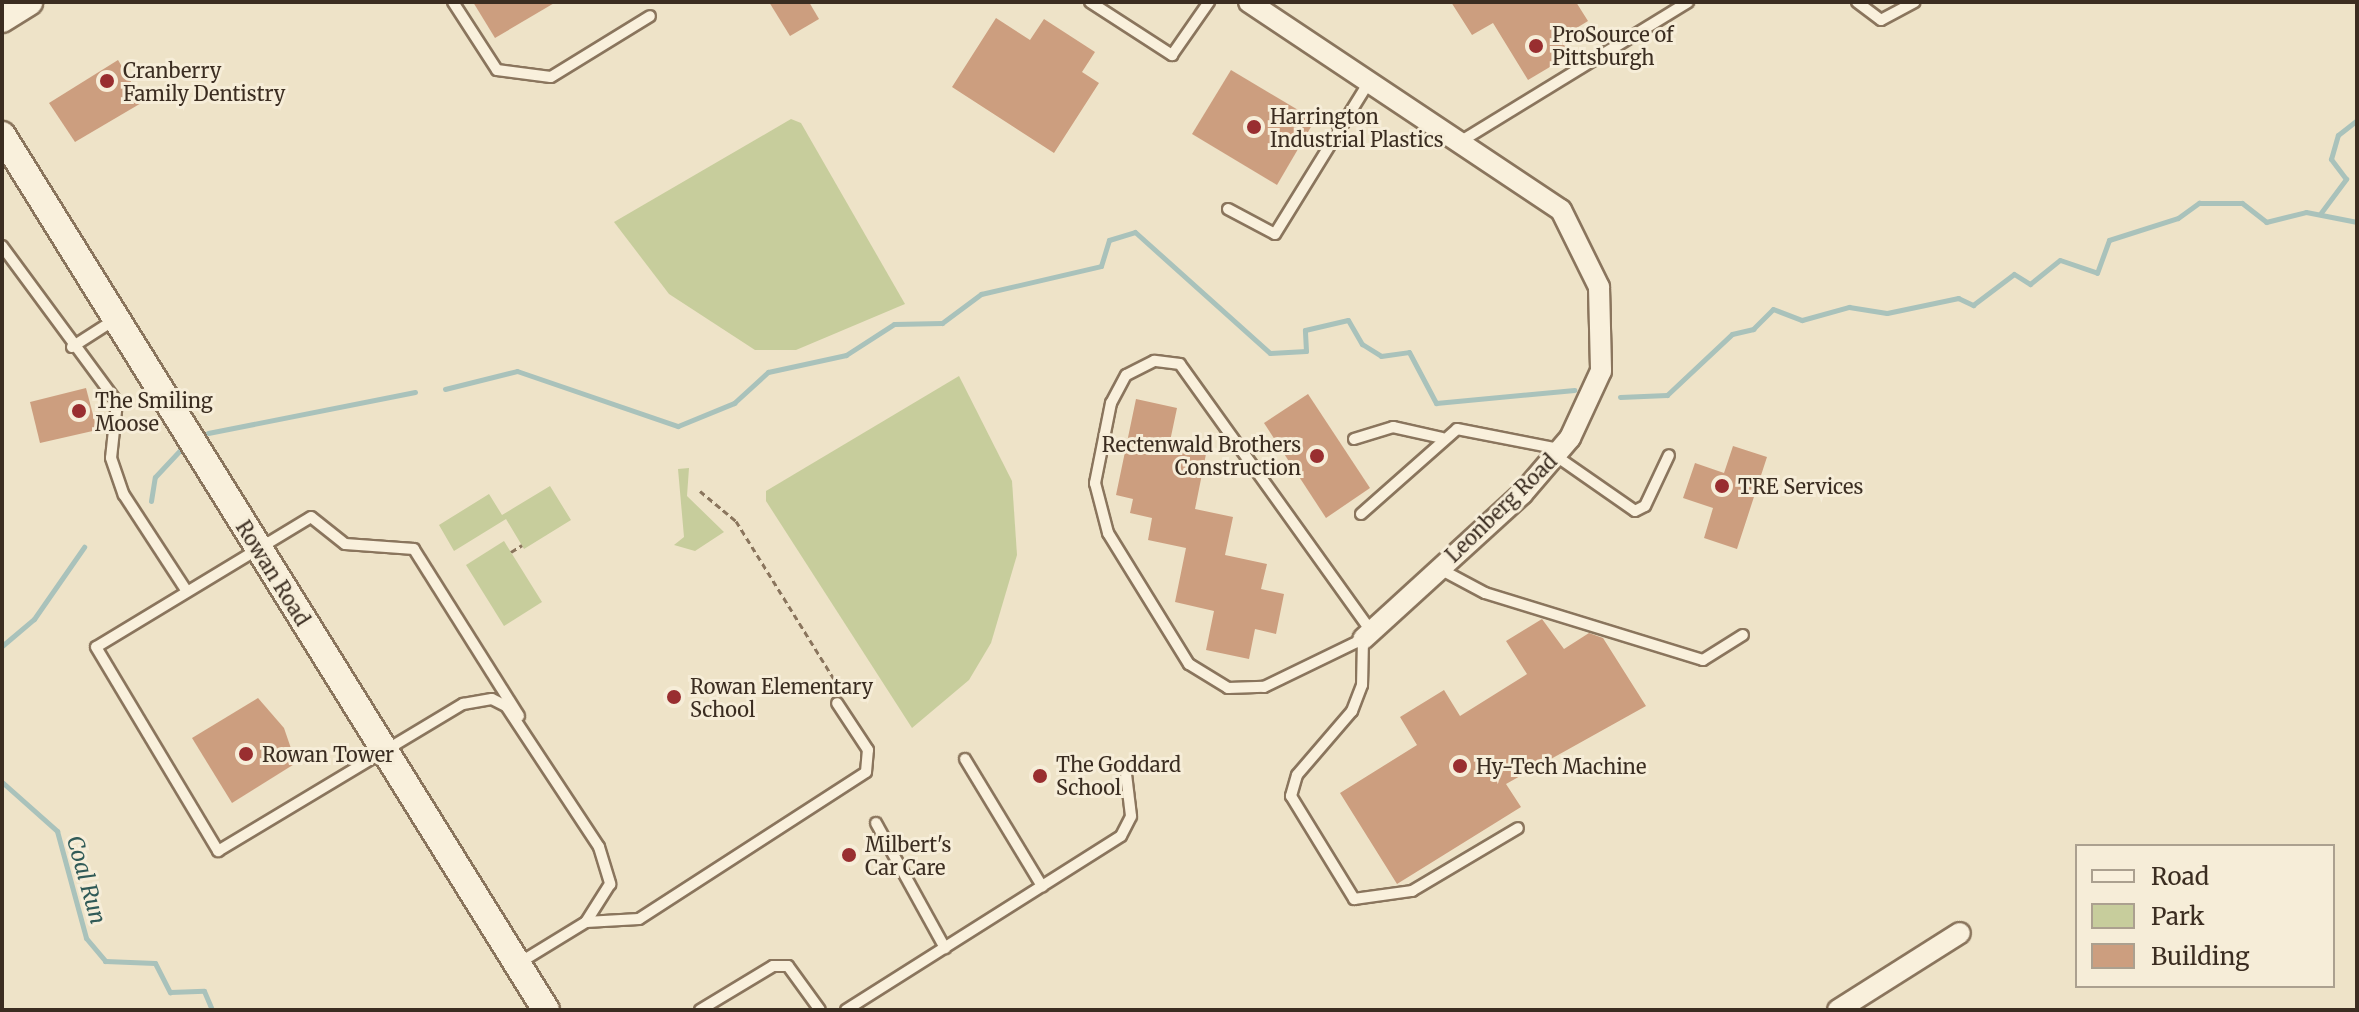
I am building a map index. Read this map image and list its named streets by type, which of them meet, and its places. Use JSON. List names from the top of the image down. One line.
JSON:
{"streets":{"street":["Leonberg Road","Rowan Road"]},"water":["Coal Run"],"places":["ProSource of Pittsburgh","Cranberry Family Dentistry","Harrington Industrial Plastics","The Smiling Moose","Rectenwald Brothers Construction","TRE Services","Rowan Elementary School","Rowan Tower","Hy-Tech Machine","The Goddard School","Milbert's Car Care"],"legend":["Road","Park","Building"]}
